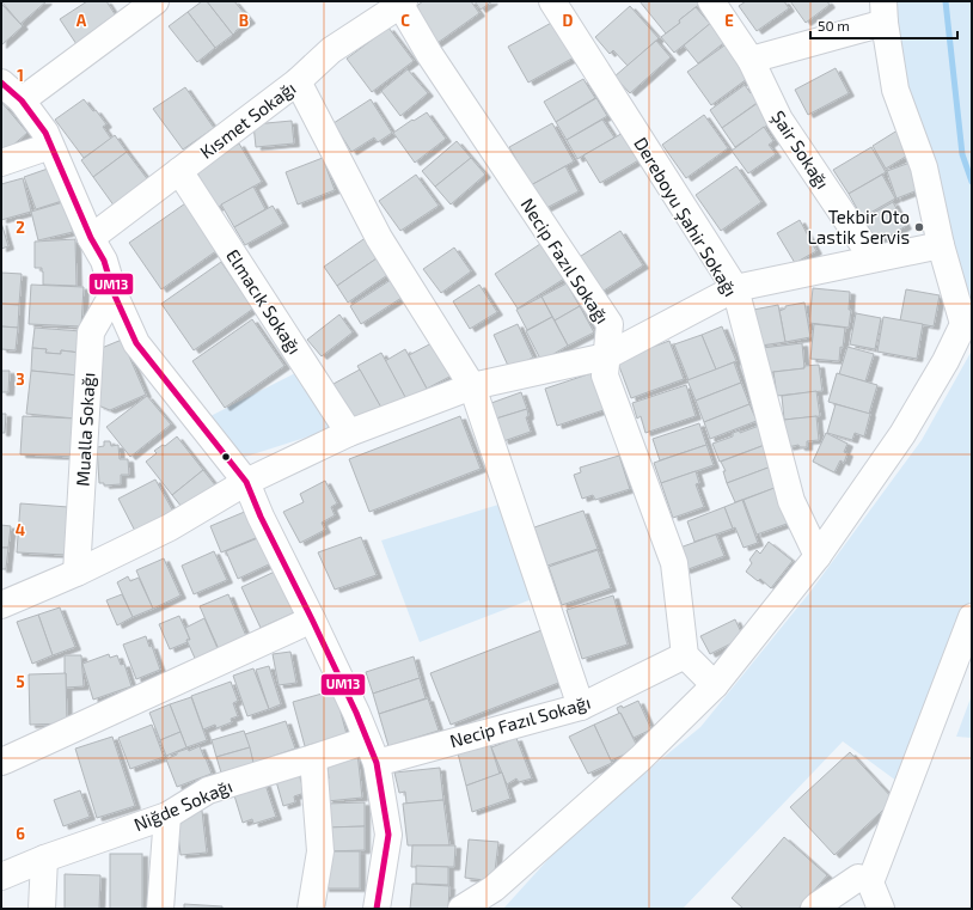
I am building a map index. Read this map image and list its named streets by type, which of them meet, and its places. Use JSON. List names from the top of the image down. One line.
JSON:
{"streets":{"street":["Kısmet Sokağı","Şair Sokağı","Dereboyu Şahir Sokağı","Necip Fazıl Sokağı","Elmacık Sokağı","Mualla Sokağı","Niğde Sokağı"]},"crossings":[["Kısmet Sokağı","Necip Fazıl Sokağı"],["Kısmet Sokağı","Elmacık Sokağı"],["Necip Fazıl Sokağı","Niğde Sokağı"]],"places":["Tekbir Oto Lastik Servis"],"lines":["transit line UM13"],"scale_bar":"50 m","grid":{"columns":["A","B","C","D","E"],"rows":["1","2","3","4","5","6"]}}
